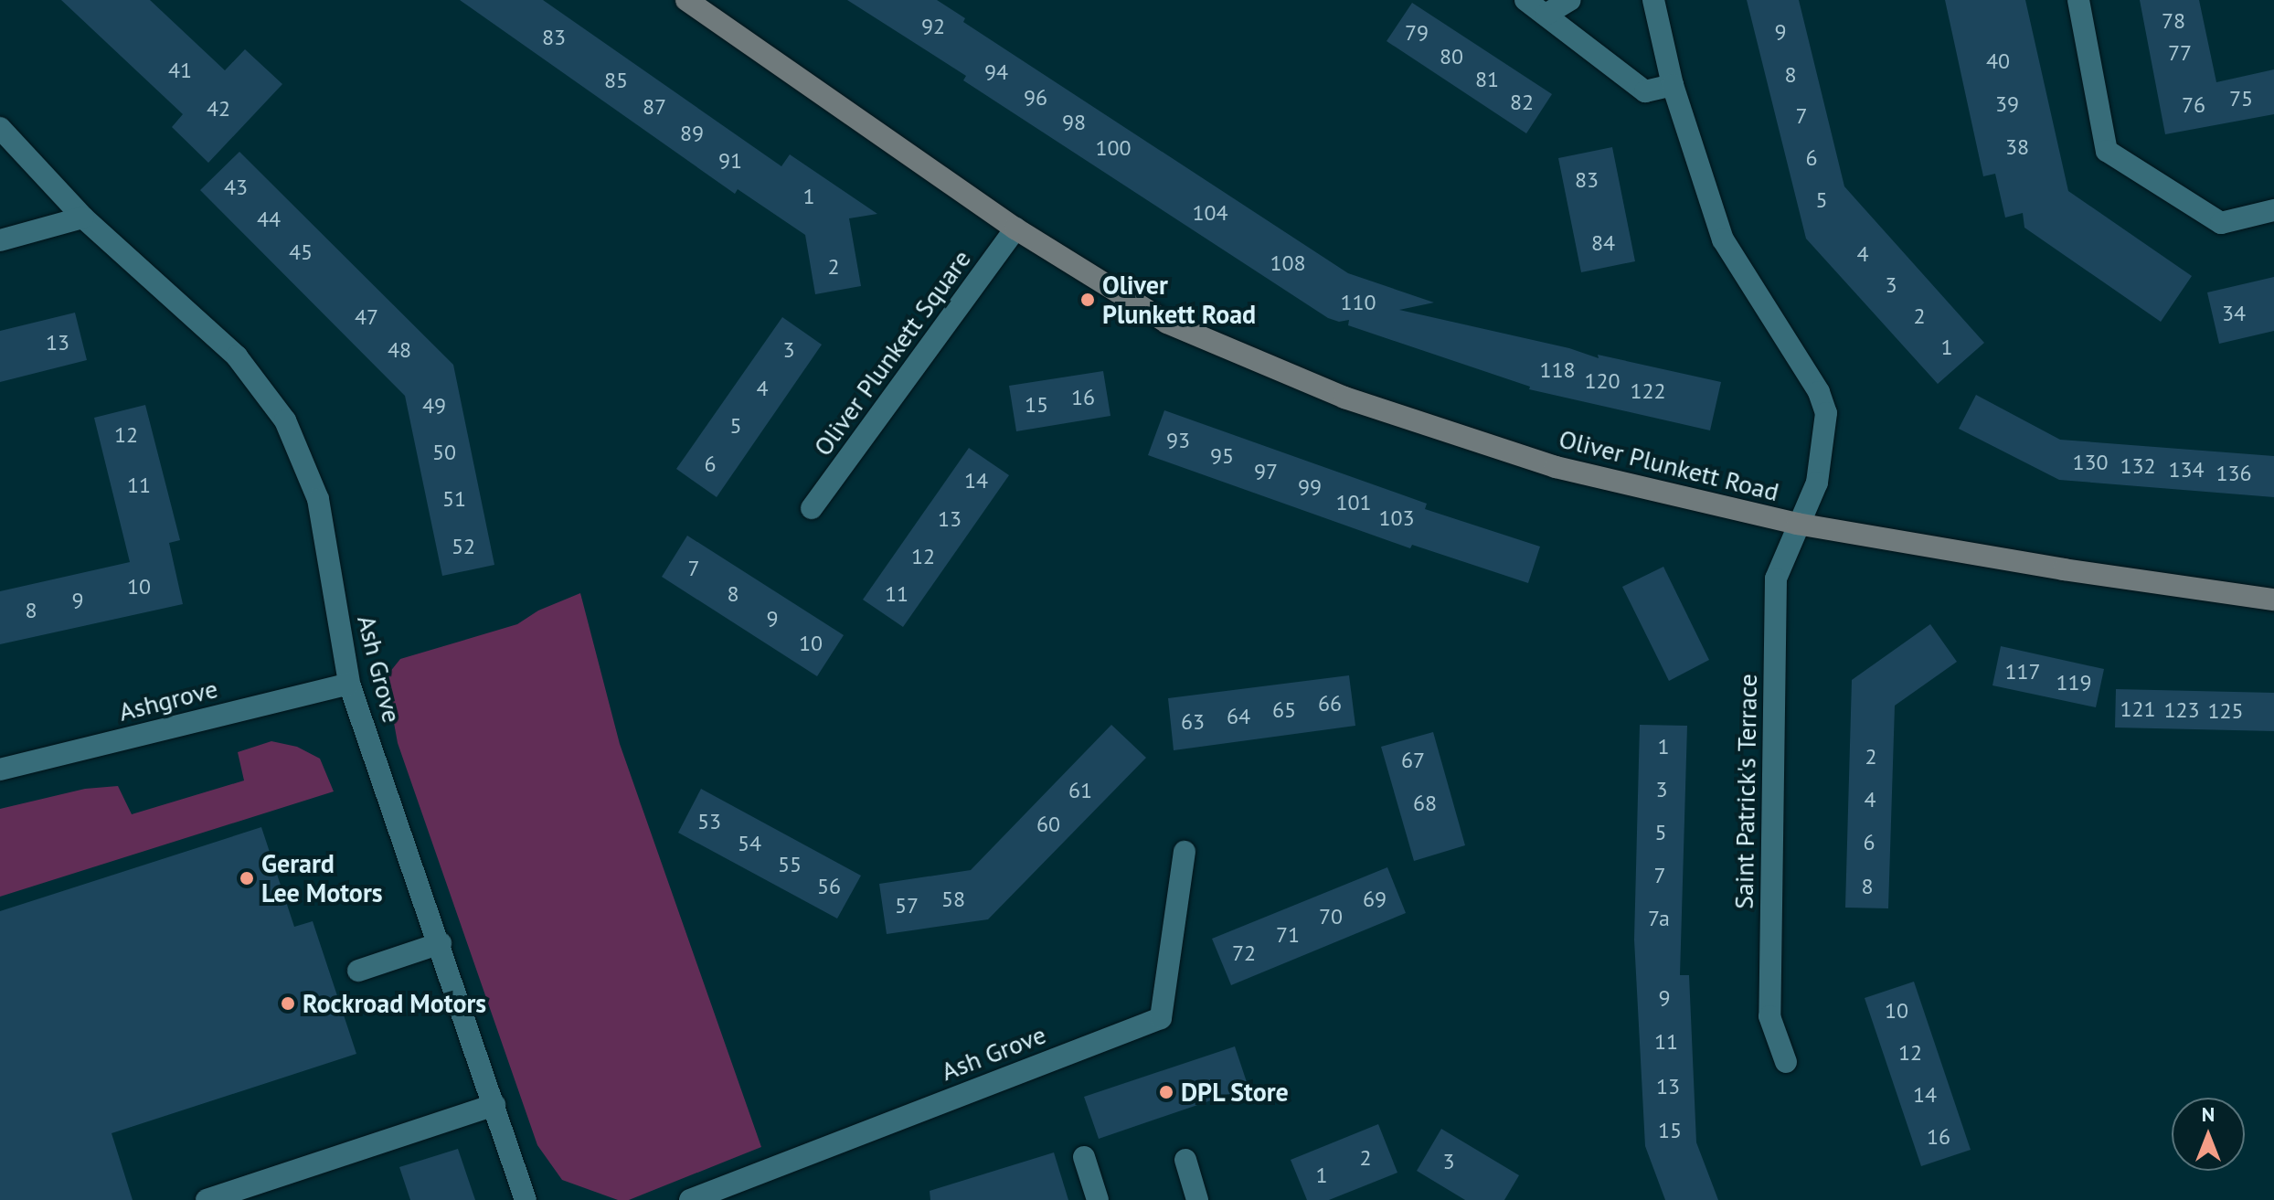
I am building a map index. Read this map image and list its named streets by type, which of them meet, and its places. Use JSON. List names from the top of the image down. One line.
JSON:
{"streets":{"street":["Oliver Plunkett Square","Oliver Plunkett Road","Ash Grove","Ashgrove","Saint Patrick's Terrace"]},"crossings":[["Oliver Plunkett Square","Oliver Plunkett Road"],["Oliver Plunkett Road","Saint Patrick's Terrace"],["Ash Grove","Ashgrove"]],"places":["Oliver Plunkett Road","Gerard Lee Motors","Rockroad Motors","DPL Store"],"house_numbers":["78","92","9","79","83","77","80","40","41","94","8","81","85","96","75","82","39","76","87","42","7","98","89","38","100","6","91","83","43","1","5","104","44","84","45","4","108","2","3","110","34","2","47","13","1","48","3","118","120","4","122","16","15","49","5","12","93","50","95","130","6","132","134","97","136","14","11","99","51","101","103","13","52","12","7","10","8","11","9","8","9","10","117","119","66","121","65","123","125","64","63","1","2","67","3","61","4","68","53","60","5","6","54","55","7","56","8","58","69","57","70","7a","71","72","9","10","11","12","13","14","15","16","2","3","1"],"north":"top"}
